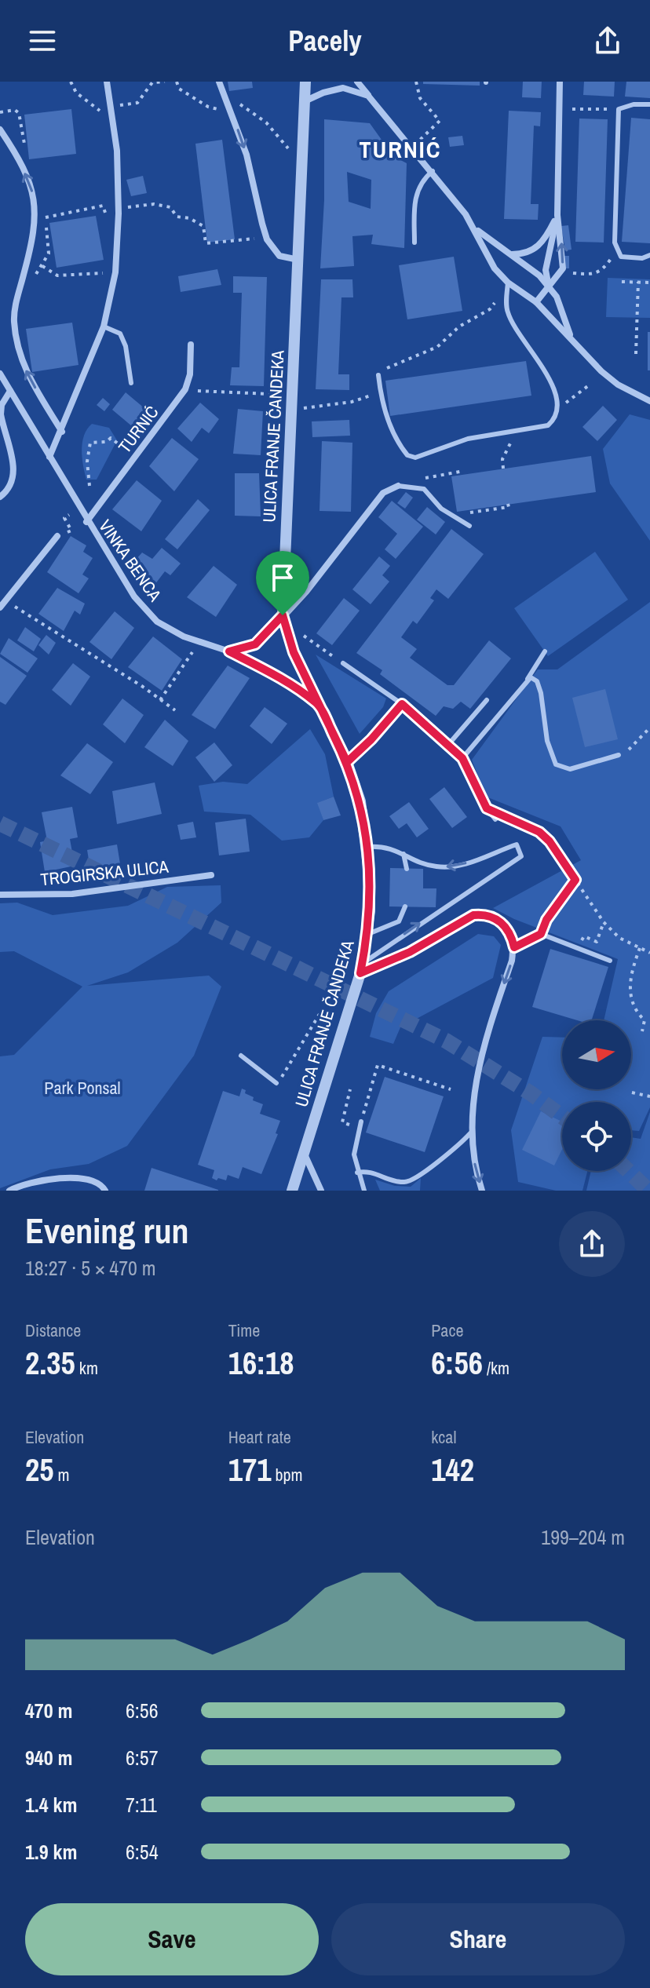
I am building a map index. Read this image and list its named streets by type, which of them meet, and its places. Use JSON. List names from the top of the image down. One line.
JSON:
{"streets":{"street":["TURNIĆ","ULICA FRANJE ČANDEKA","VINKA BENCA","TROGIRSKA ULICA"]},"crossings":[["TURNIĆ","VINKA BENCA"],["ULICA FRANJE ČANDEKA","VINKA BENCA"]],"districts":["TURNIĆ"],"parks":["Park Ponsal"],"north":"right","page":{"header":"Pacely","heading":["Evening run","18:27 · 5 × 470 m"],"stats":[["Distance","2.35 km"],["Time","16:18"],["Pace","6:56 /km"],["Elevation","25 m"],["Heart rate","171 bpm"],["kcal","142"]],"chart":["Elevation","199–204 m"],"list":[{"name":"470 m","note":"6:56"},{"name":"940 m","note":"6:57"},{"name":"1.4 km","note":"7:11"},{"name":"1.9 km","note":"6:54"}],"buttons":["Save","Share"]}}
